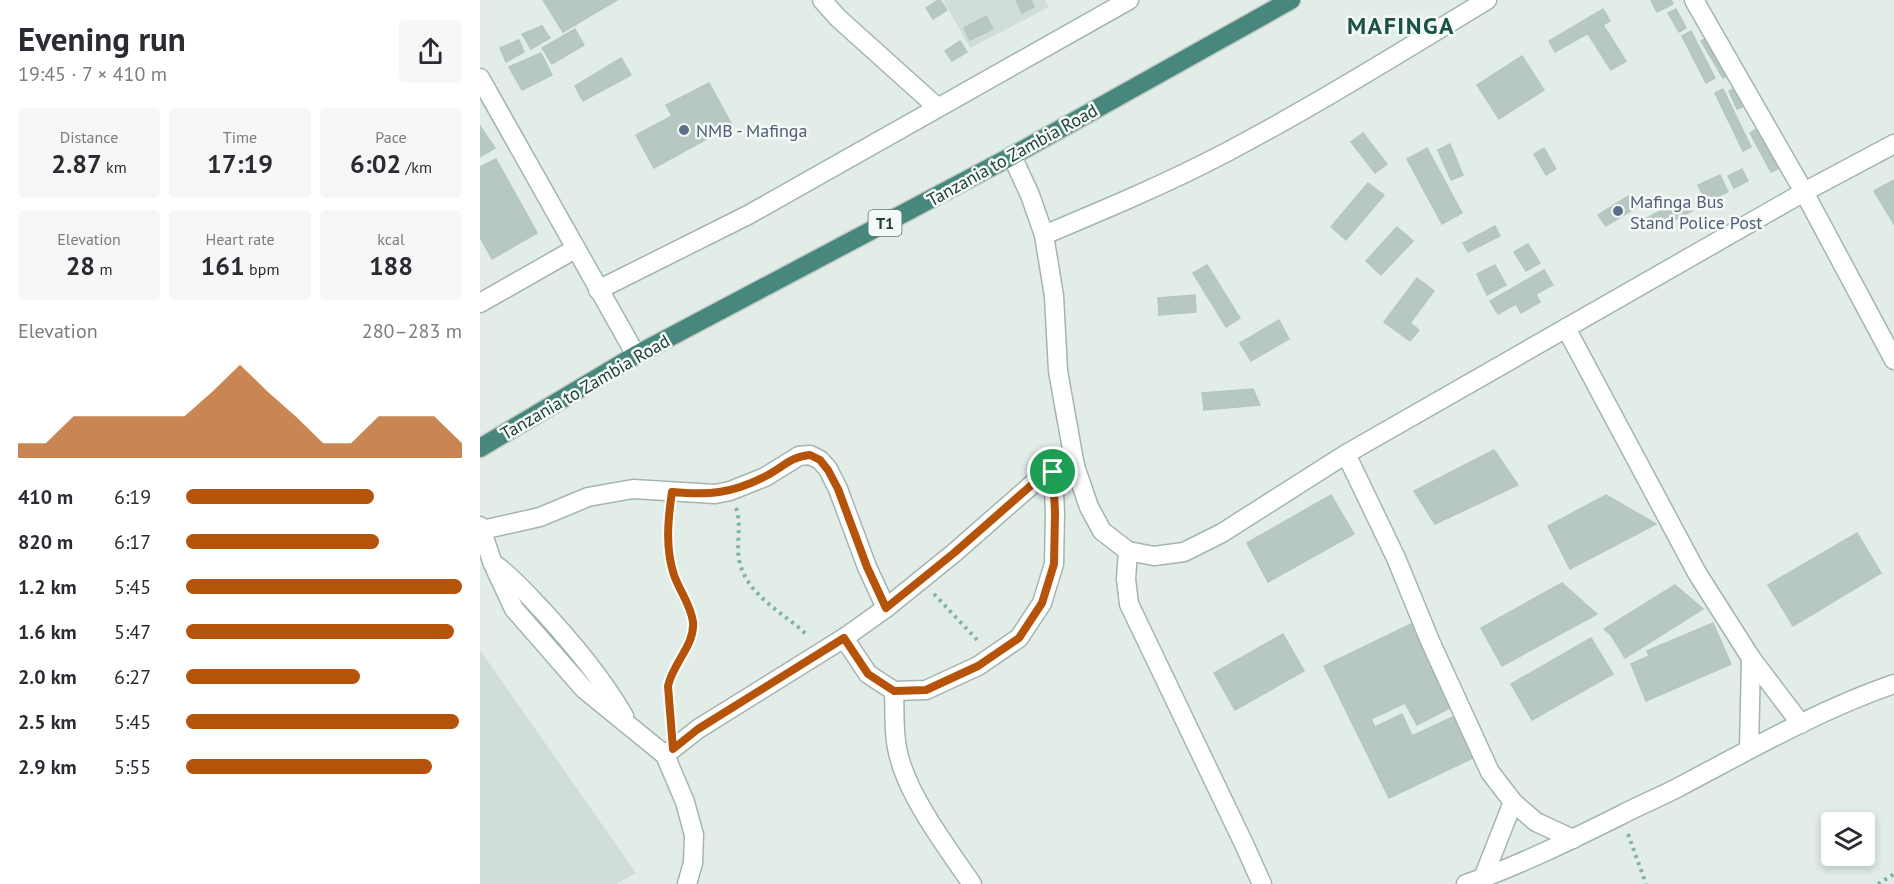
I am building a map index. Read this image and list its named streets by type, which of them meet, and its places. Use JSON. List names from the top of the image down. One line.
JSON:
{"streets":{"highway":["Tanzania to Zambia Road","T1"]},"districts":["MAFINGA"],"places":["NMB - Mafinga","Mafinga Bus Stand Police Post"],"page":{"heading":["Evening run","19:45 · 7 × 410 m"],"stats":[["Distance","2.87 km"],["Time","17:19"],["Pace","6:02 /km"],["Elevation","28 m"],["Heart rate","161 bpm"],["kcal","188"]],"chart":["Elevation","280–283 m"],"list":[{"name":"410 m","note":"6:19"},{"name":"820 m","note":"6:17"},{"name":"1.2 km","note":"5:45"},{"name":"1.6 km","note":"5:47"},{"name":"2.0 km","note":"6:27"},{"name":"2.5 km","note":"5:45"},{"name":"2.9 km","note":"5:55"}]}}
